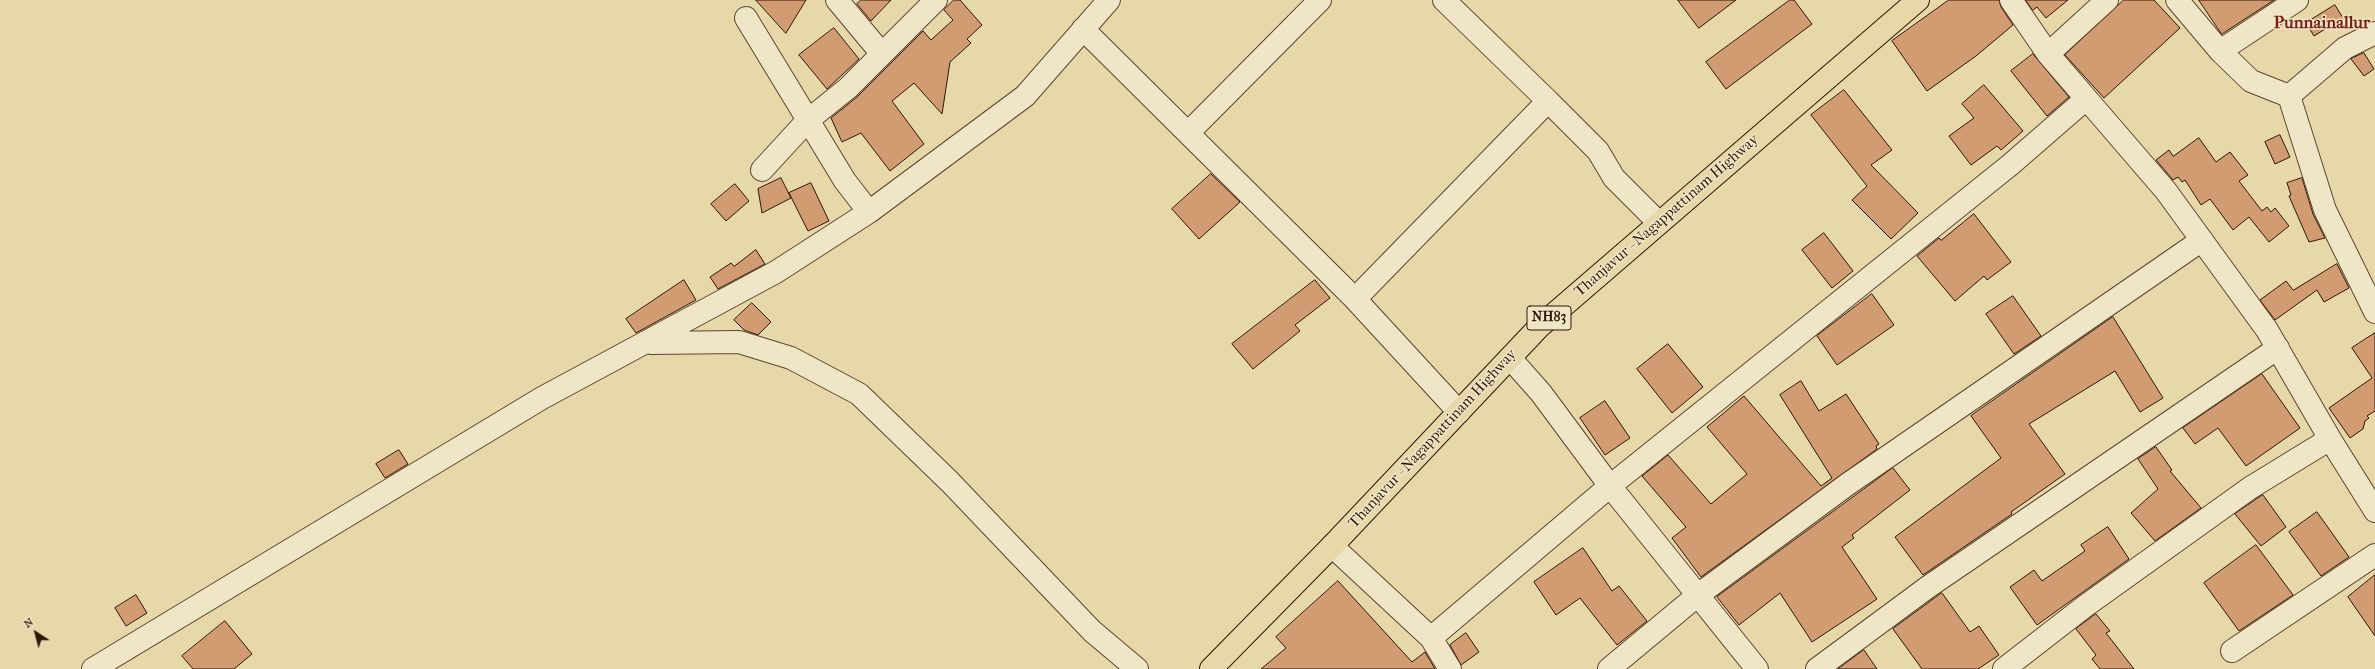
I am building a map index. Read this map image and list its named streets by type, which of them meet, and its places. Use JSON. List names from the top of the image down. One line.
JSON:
{"streets":{"highway":["Thanjavur - Nagappattinam Highway","NH83"]},"districts":["Punnainallur"],"north":"top left"}
